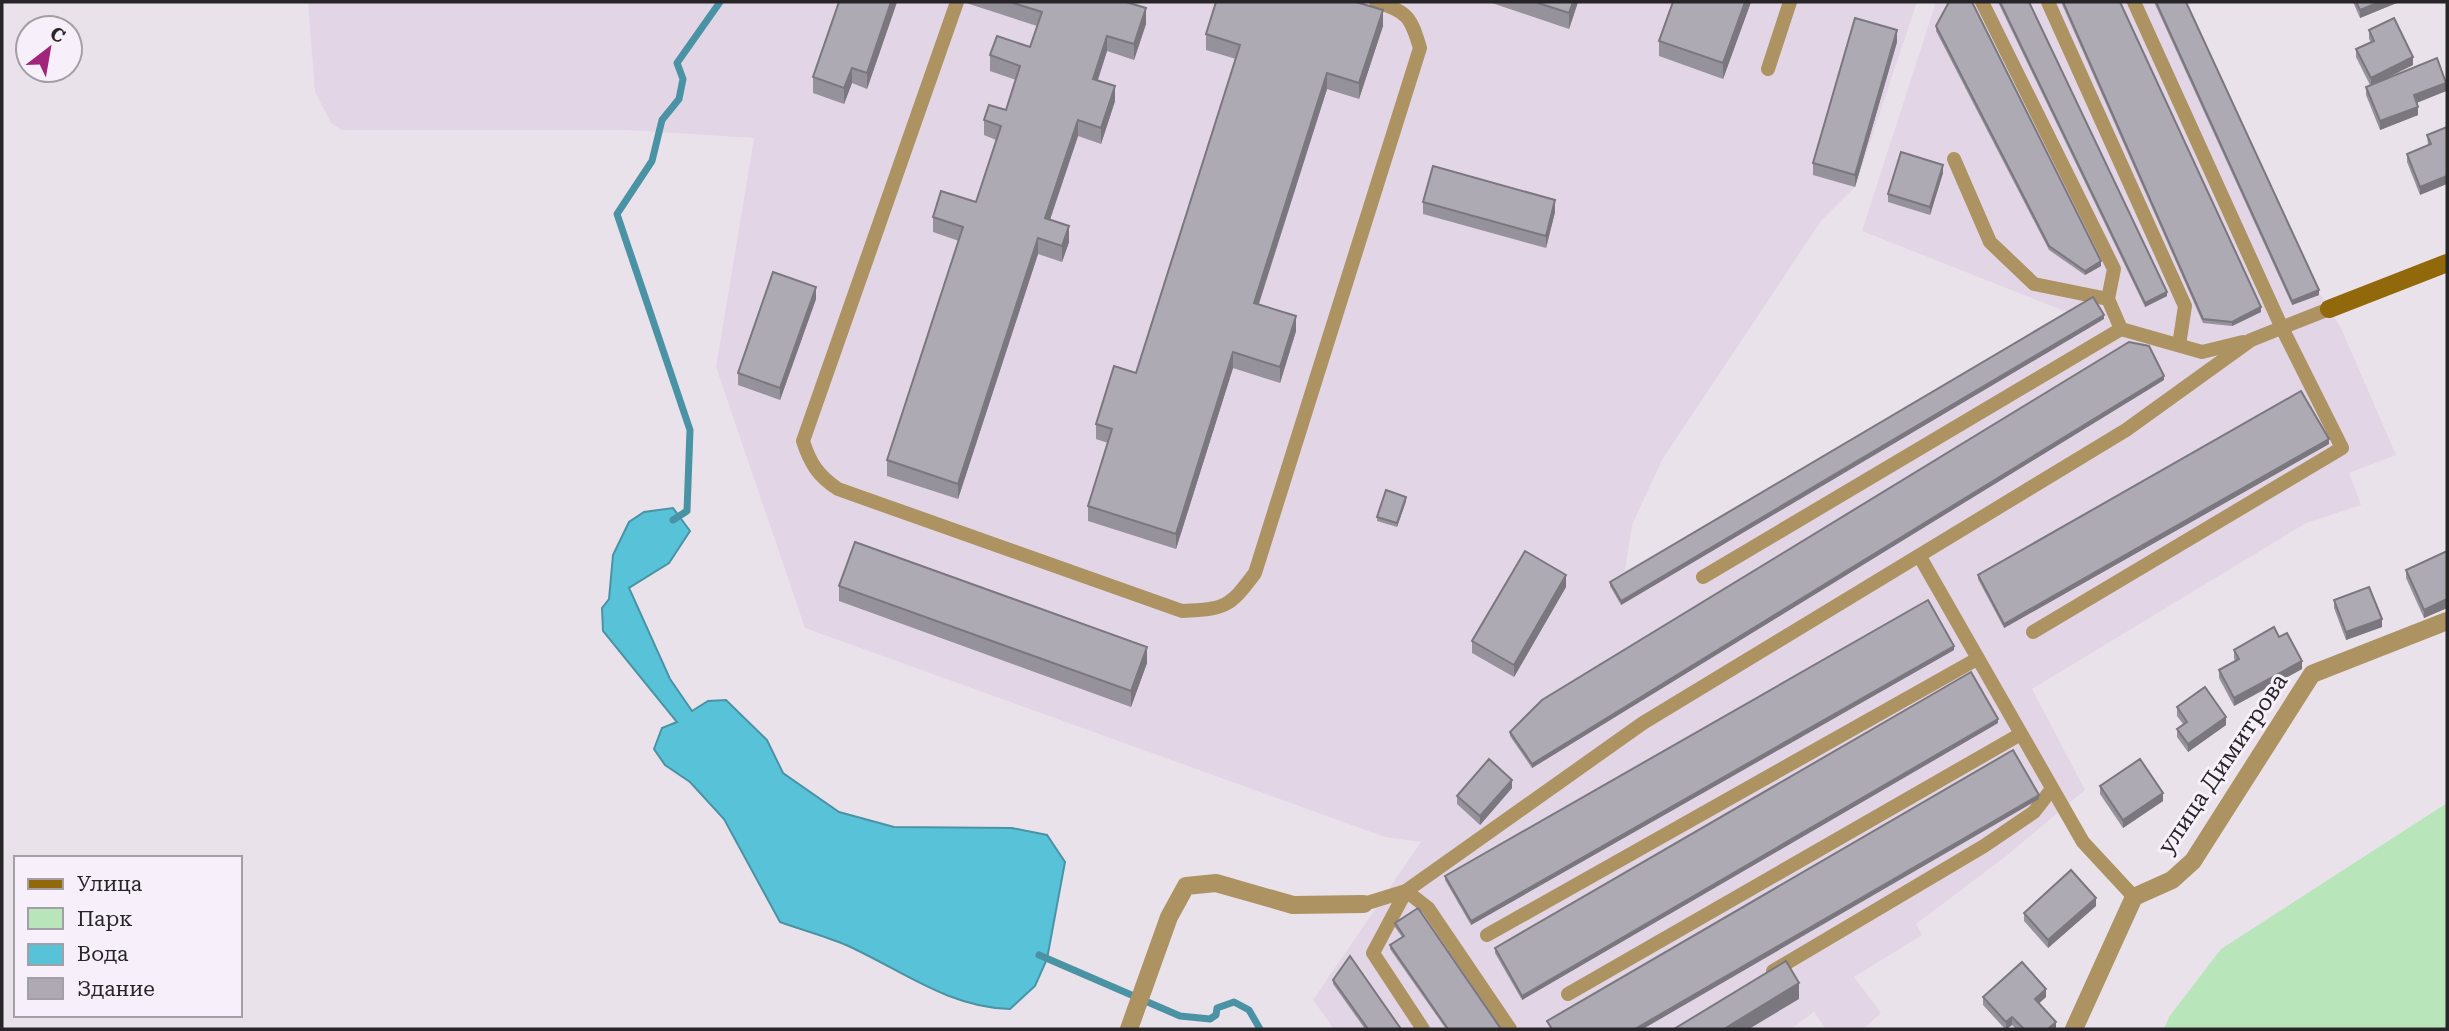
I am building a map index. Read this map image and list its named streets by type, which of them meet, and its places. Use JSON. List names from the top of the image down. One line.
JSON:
{"streets":{"street":["улица Димитрова"]},"legend":["Улица","Парк","Вода","Здание"],"north":"top right"}
